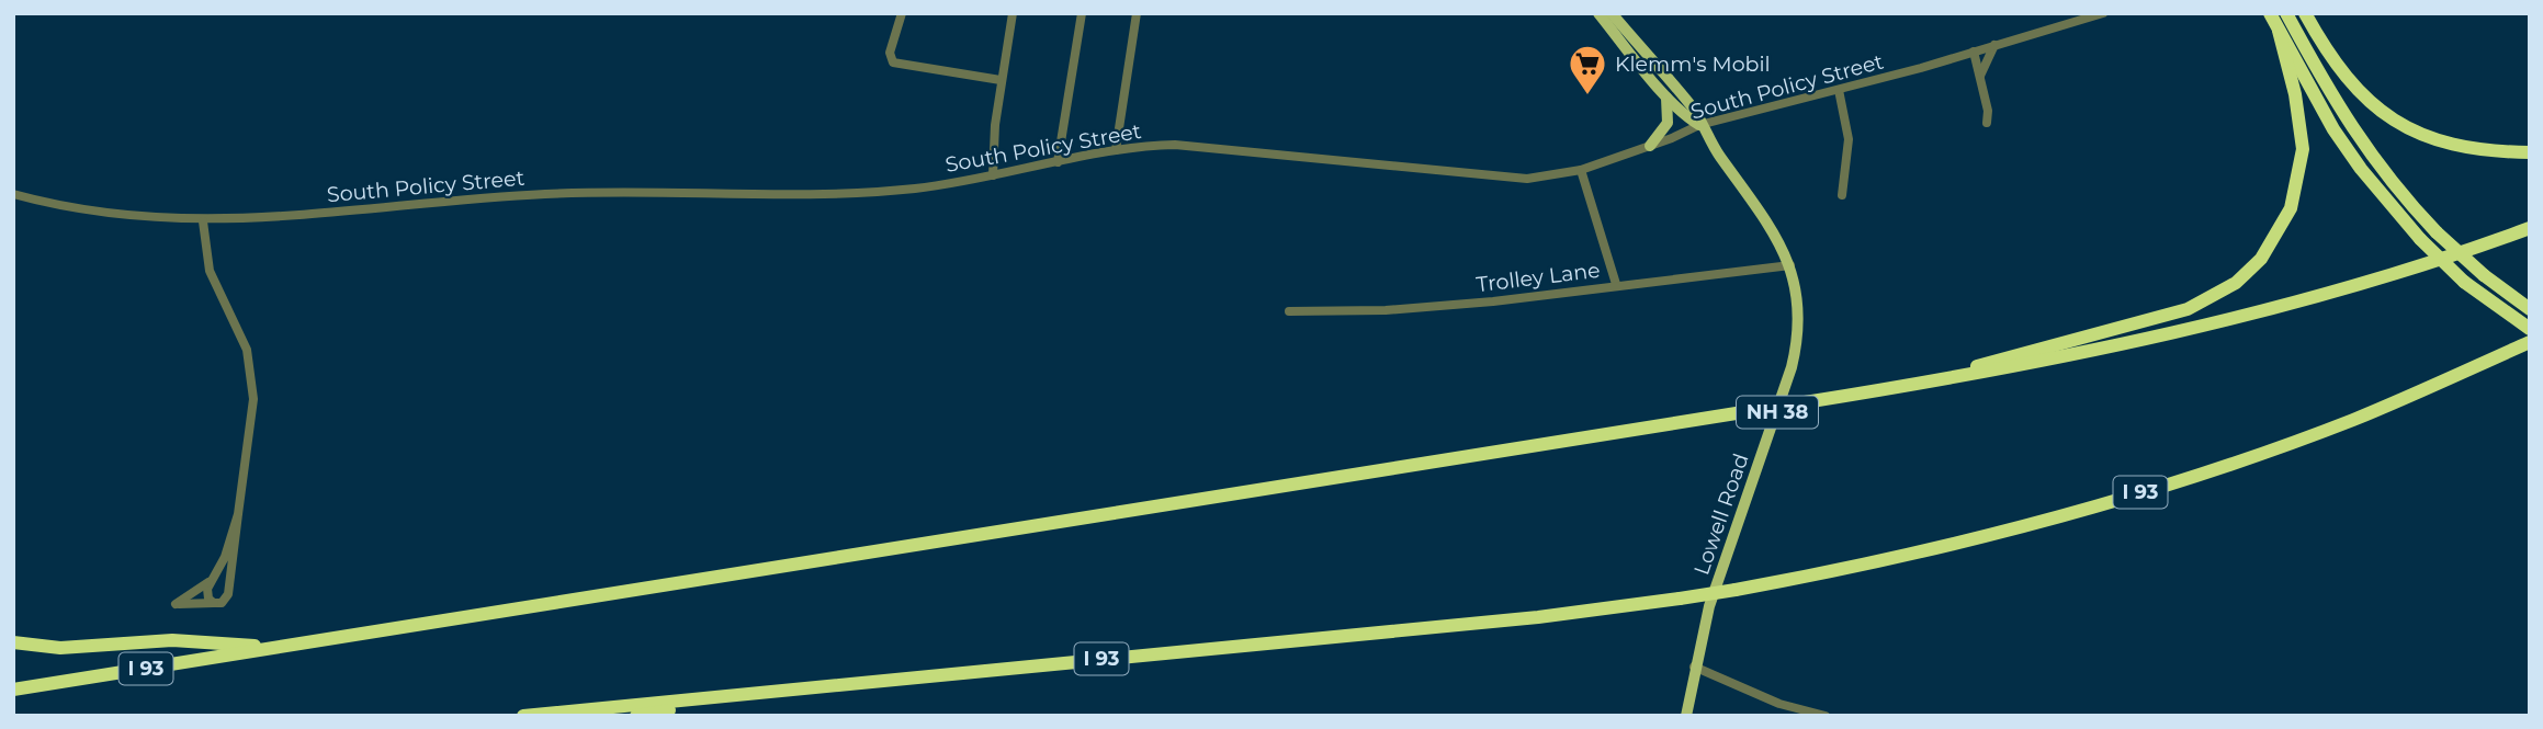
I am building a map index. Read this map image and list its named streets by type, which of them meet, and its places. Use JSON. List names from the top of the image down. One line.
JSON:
{"streets":{"highway":["I 93"],"main road":["NH 38","Lowell Road"],"street":["South Policy Street","Trolley Lane"]},"crossings":[["South Policy Street","NH 38"],["South Policy Street","Lowell Road"],["Trolley Lane","Lowell Road"],["NH 38","Lowell Road"]],"places":{"supermarket":["Klemm's Mobil"]}}
